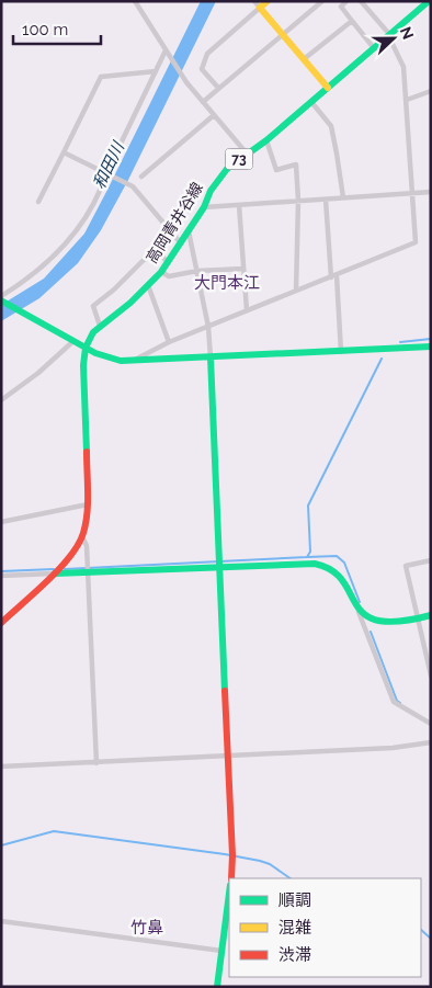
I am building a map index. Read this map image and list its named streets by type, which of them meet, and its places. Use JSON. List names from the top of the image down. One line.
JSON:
{"streets":{"street":["73","高岡青井谷線"]},"districts":["大門本江","竹鼻"],"water":["和田川"],"legend":["順調","混雑","渋滞"],"scale_bar":"100 m","north":"right"}
